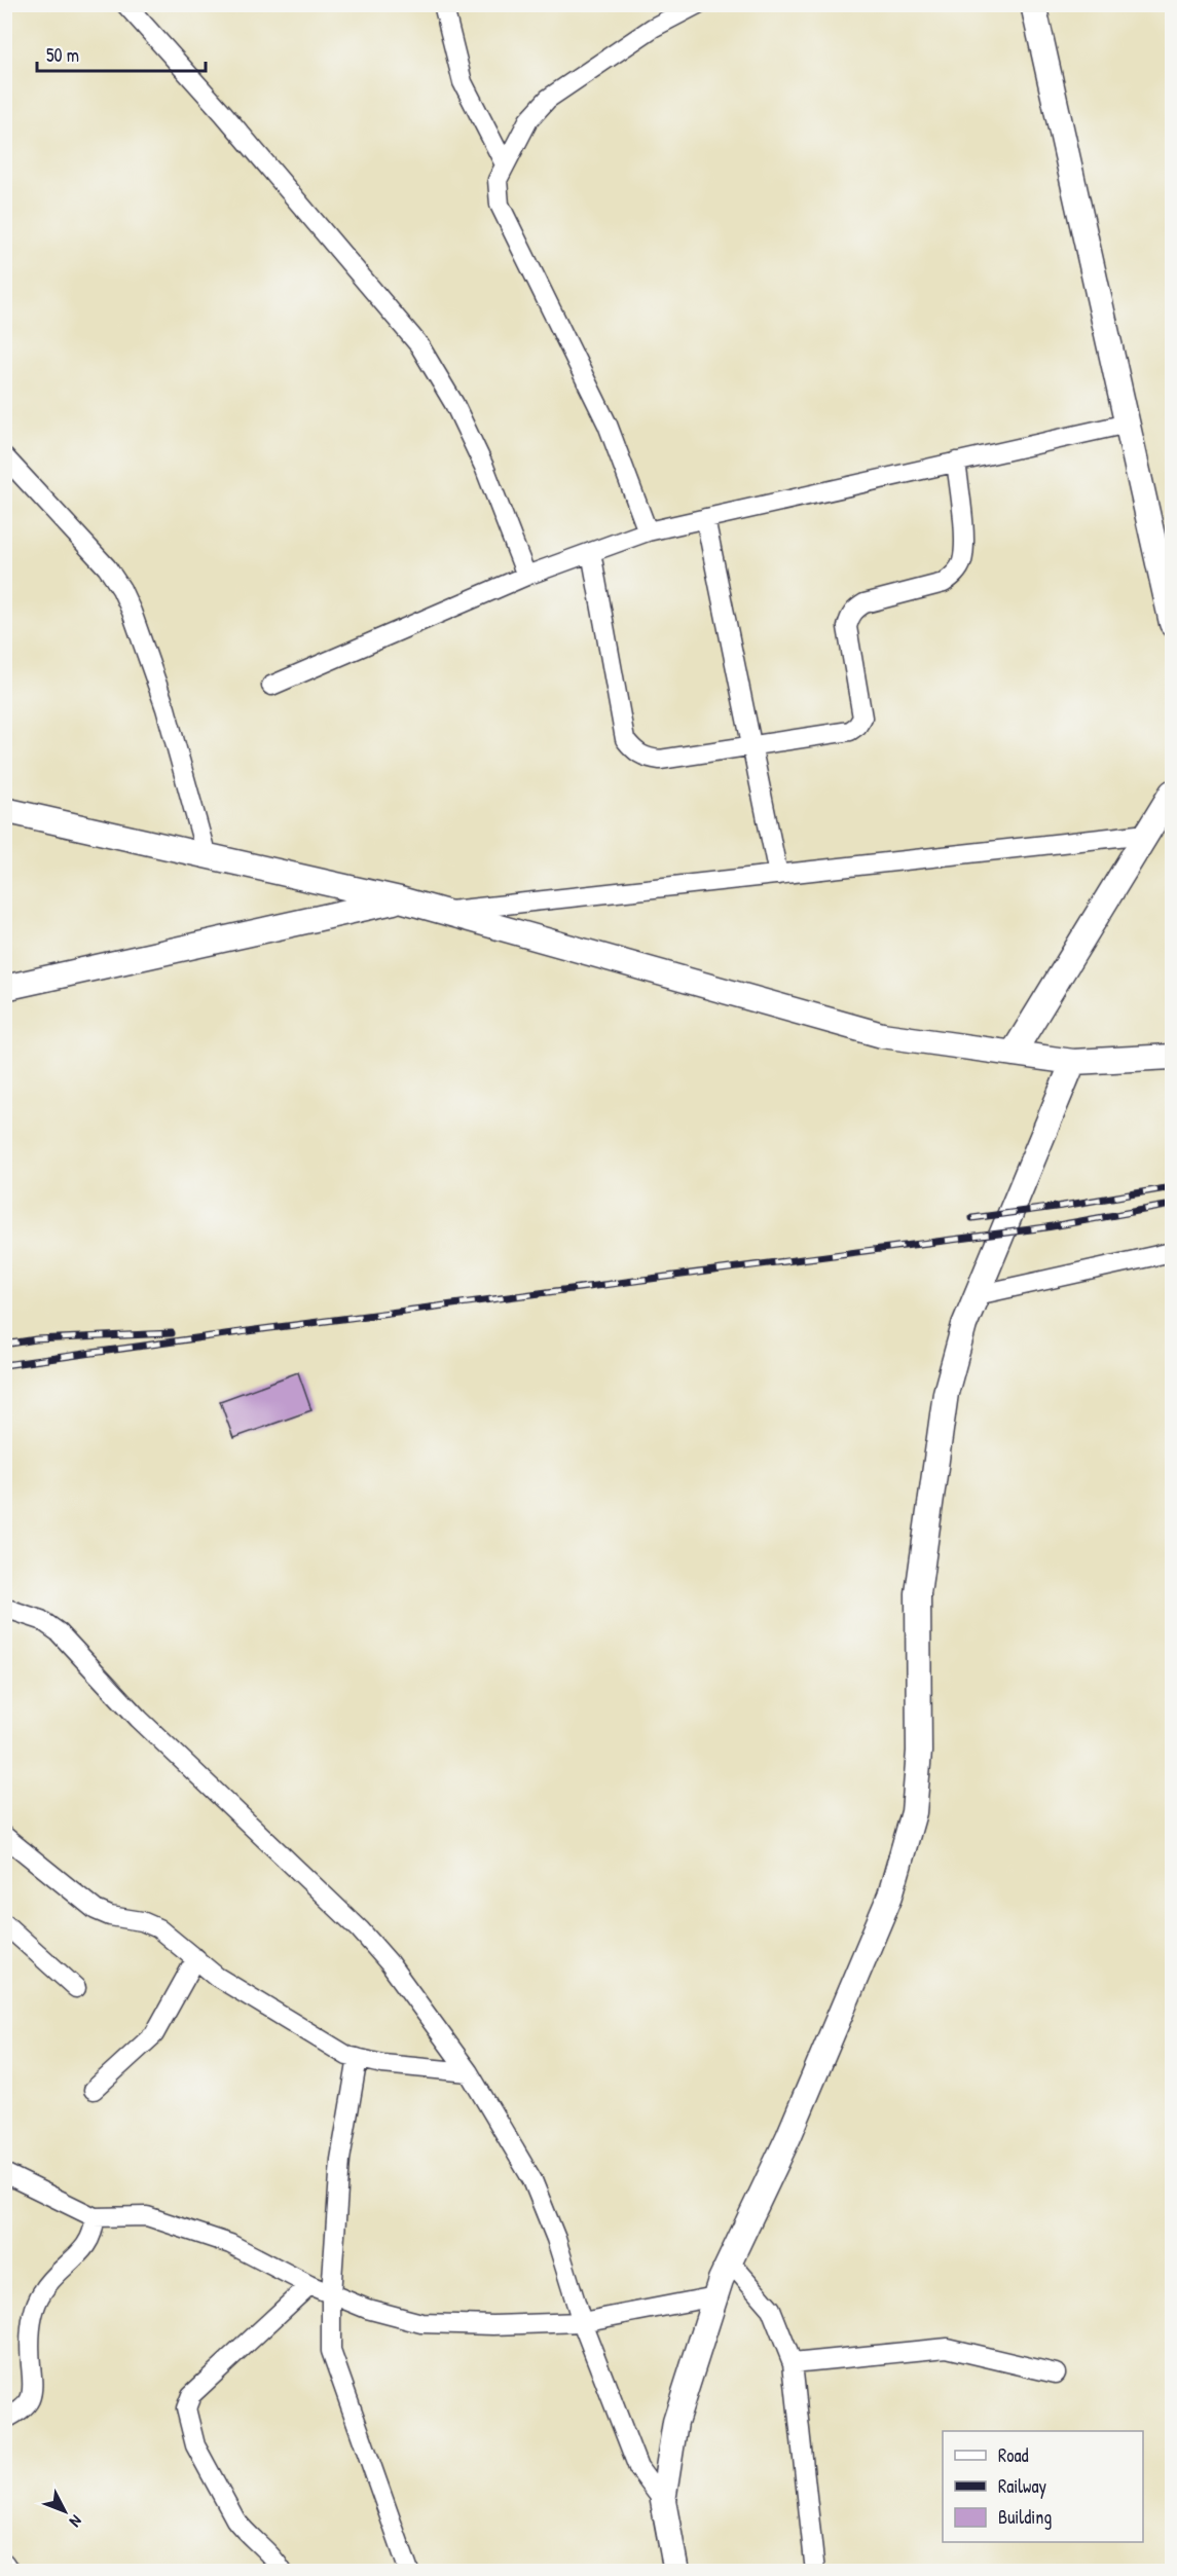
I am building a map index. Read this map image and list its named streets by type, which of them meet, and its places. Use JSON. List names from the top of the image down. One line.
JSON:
{"legend":["Road","Railway","Building"],"scale_bar":"50 m","north":"bottom right"}
